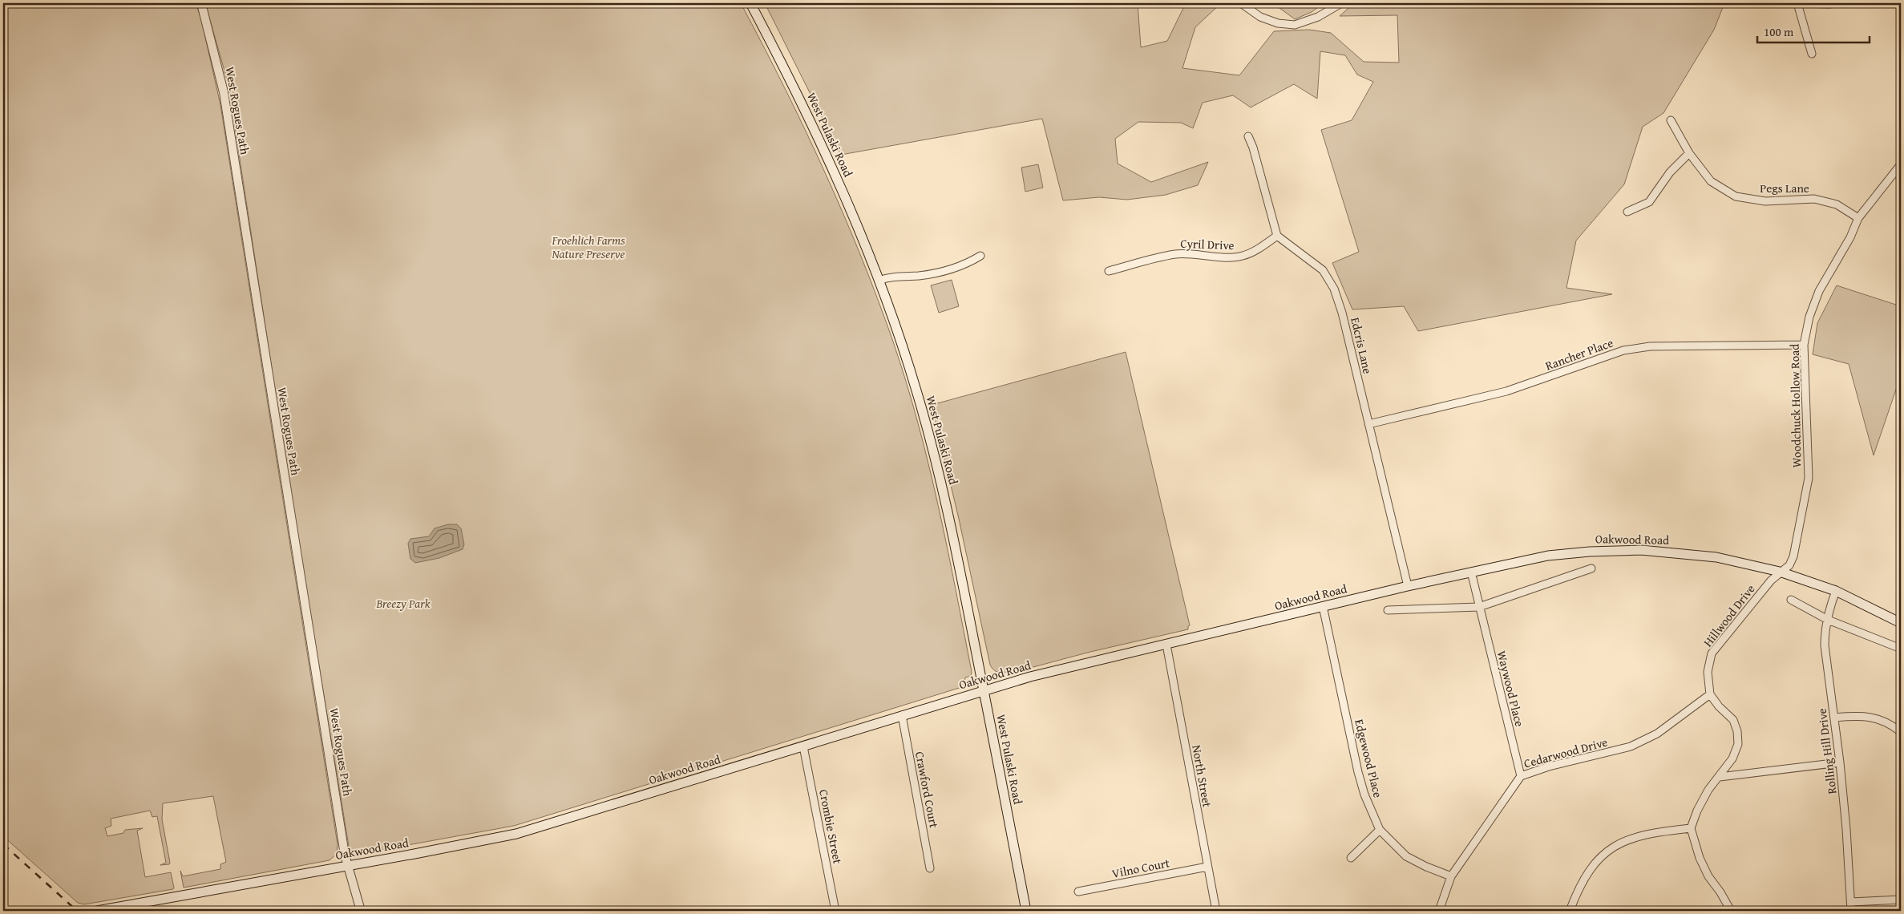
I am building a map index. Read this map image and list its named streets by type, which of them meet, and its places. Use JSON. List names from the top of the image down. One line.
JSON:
{"streets":{"main road":["West Pulaski Road","Oakwood Road"],"street":["West Rogues Path","Pegs Lane","Cyril Drive","Edcris Lane","Rancher Place","Woodchuck Hollow Road","Hillwood Drive","Waywood Place","Rolling Hill Drive","Cedarwood Drive","Edgewood Place","North Street","Crawford Court","Crombie Street","Vilno Court"]},"crossings":[["West Rogues Path","Oakwood Road"],["West Pulaski Road","Oakwood Road"],["Pegs Lane","Woodchuck Hollow Road"],["Cyril Drive","Edcris Lane"],["Edcris Lane","Rancher Place"],["Edcris Lane","Oakwood Road"],["Rancher Place","Woodchuck Hollow Road"],["Woodchuck Hollow Road","Oakwood Road"],["Woodchuck Hollow Road","Hillwood Drive"],["Oakwood Road","Hillwood Drive"],["Oakwood Road","Waywood Place"],["Oakwood Road","Rolling Hill Drive"],["Oakwood Road","Edgewood Place"],["Oakwood Road","North Street"],["Oakwood Road","Crawford Court"],["Oakwood Road","Crombie Street"],["Hillwood Drive","Cedarwood Drive"],["Waywood Place","Cedarwood Drive"],["Cedarwood Drive","Edgewood Place"],["North Street","Vilno Court"]],"parks":["Froehlich Farms Nature Preserve","Breezy Park"],"scale_bar":"100 m"}
